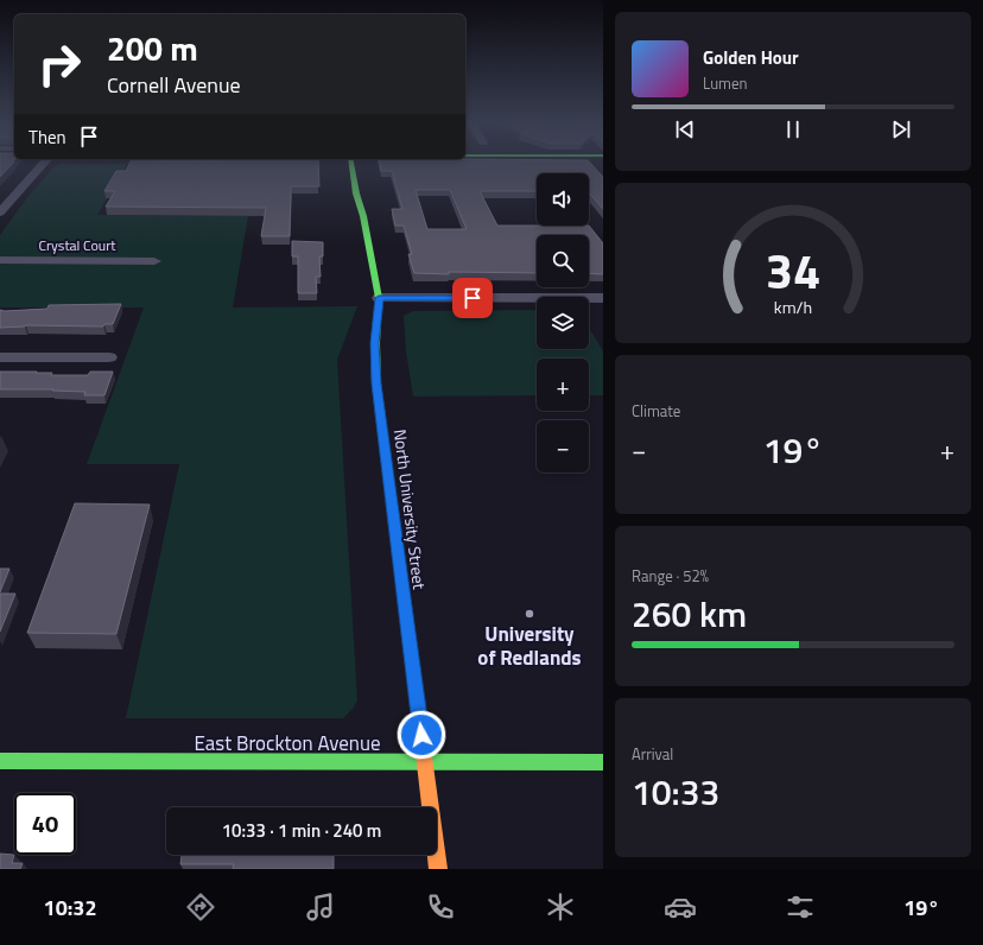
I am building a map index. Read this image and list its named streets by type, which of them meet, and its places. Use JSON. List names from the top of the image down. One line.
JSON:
{"streets":{"street":["Crystal Court","North University Street","East Brockton Avenue"]},"crossings":[["North University Street","East Brockton Avenue"]],"places":["University of Redlands"],"page":{"turn":["200 m","Cornell Avenue"],"song":["Golden Hour","Lumen"],"then":"Then","map_buttons":["+","−"],"tile":["Climate",["Range · 52%","260 km"],["Arrival","10:33"]],"heat":["−","19°","+"],"limit":"40","trip":"10:33 · 1 min · 240 m","tabs":["10:32","19°"],"gauge":["34","km/h"]}}
